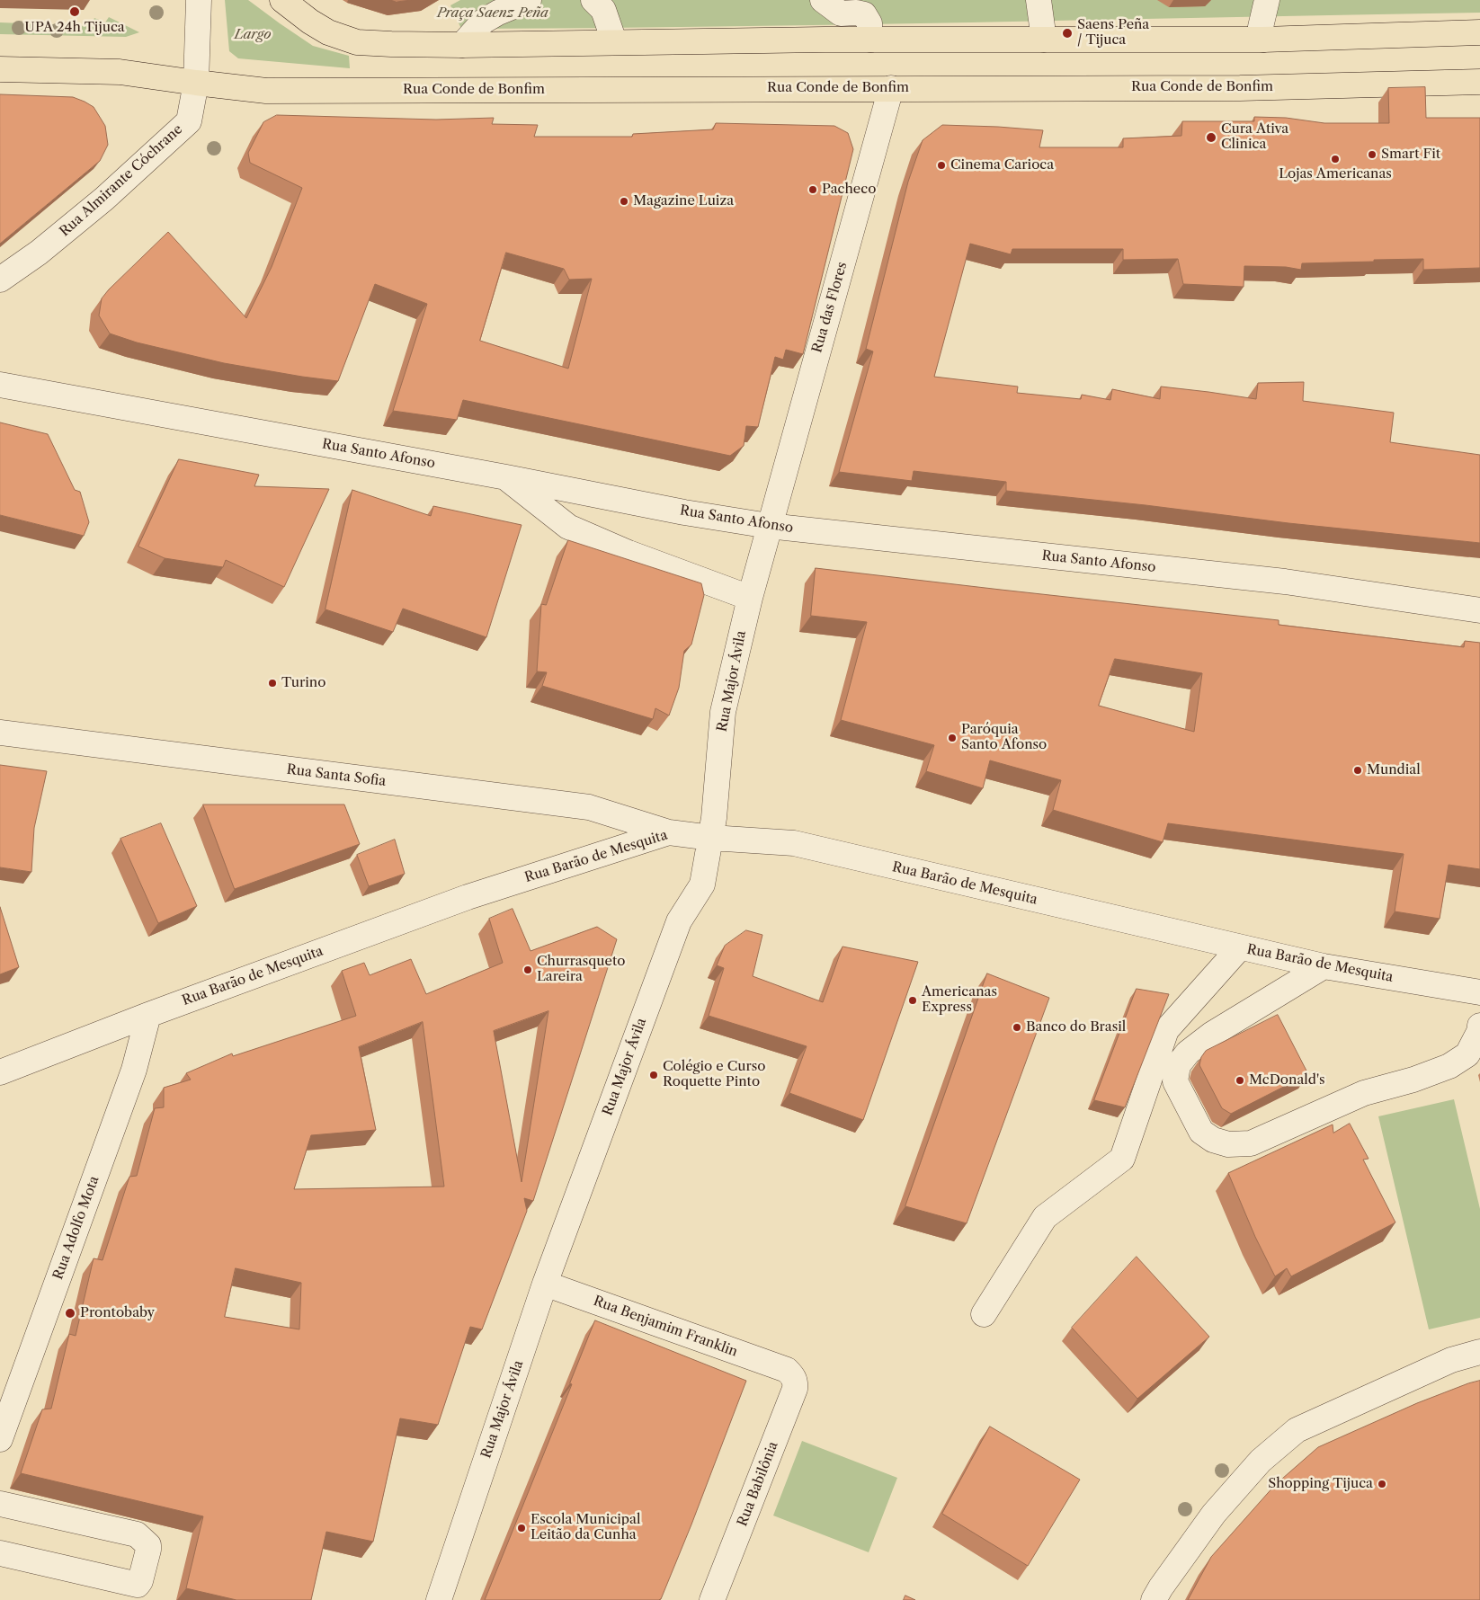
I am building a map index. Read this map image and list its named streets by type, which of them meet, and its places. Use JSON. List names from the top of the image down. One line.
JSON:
{"streets":{"main road":["Rua Conde de Bonfim"],"street":["Rua Almirante Cóchrane","Rua das Flores","Rua Santo Afonso","Rua Major Ávila","Rua Santa Sofia","Rua Barão de Mesquita","Rua Adolfo Mota","Rua Benjamim Franklin","Rua Babilônia"]},"crossings":[["Rua Conde de Bonfim","Rua Almirante Cóchrane"],["Rua Conde de Bonfim","Rua das Flores"],["Rua das Flores","Rua Santo Afonso"],["Rua das Flores","Rua Major Ávila"],["Rua Santo Afonso","Rua Major Ávila"],["Rua Major Ávila","Rua Barão de Mesquita"],["Rua Major Ávila","Rua Benjamim Franklin"],["Rua Santa Sofia","Rua Barão de Mesquita"],["Rua Barão de Mesquita","Rua Adolfo Mota"],["Rua Benjamim Franklin","Rua Babilônia"]],"parks":["Praça Saenz Peña","Largo"],"places":["UPA 24h Tijuca","Saens Peña / Tijuca","Cura Ativa Clinica","Smart Fit","Lojas Americanas","Cinema Carioca","Pacheco","Magazine Luiza","Turino","Paróquia Santo Afonso","Mundial","Churrasqueto Lareira","Americanas Express","Banco do Brasil","Colégio e Curso Roquette Pinto","McDonald's","Prontobaby","Shopping Tijuca","Escola Municipal Leitão da Cunha"]}
